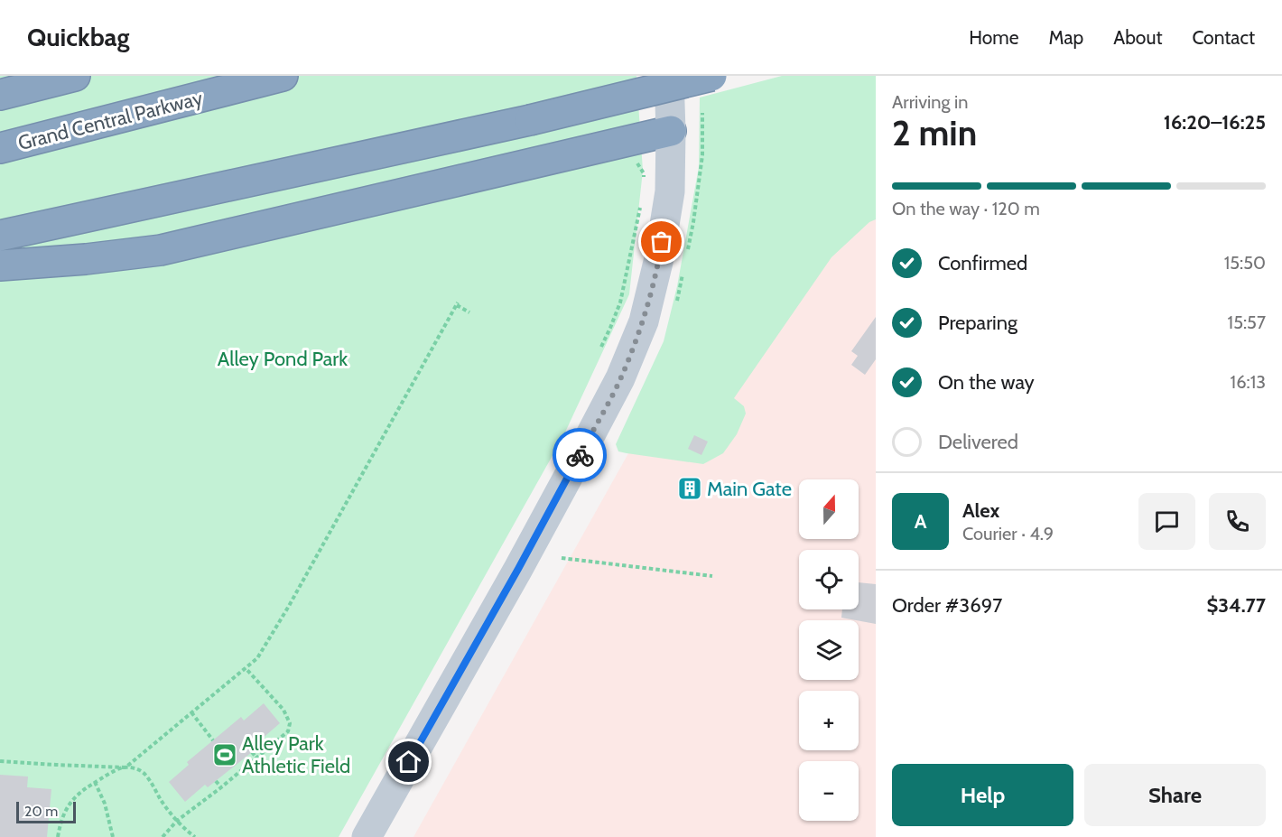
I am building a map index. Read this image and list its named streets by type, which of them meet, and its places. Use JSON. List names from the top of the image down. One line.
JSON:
{"streets":{"highway":["Grand Central Parkway"]},"parks":["Alley Pond Park"],"places":{"building":["Main Gate"],"sports":["Alley Park Athletic Field"]},"scale_bar":"20 m","north":"top","page":{"header":"Quickbag","nav":["Home","Map","About","Contact"],"heading":["2 min","Arriving in","16:20–16:25"],"panel":["Alex","Courier · 4.9","Order #3697","$34.77"],"bar":"On the way · 120 m","list":[["Confirmed","15:50"],["Preparing","15:57"],["On the way","16:13"],"Delivered"],"map_buttons":["+","−"],"round":"A","buttons":["Help","Share"],"scale":"20 m"}}
